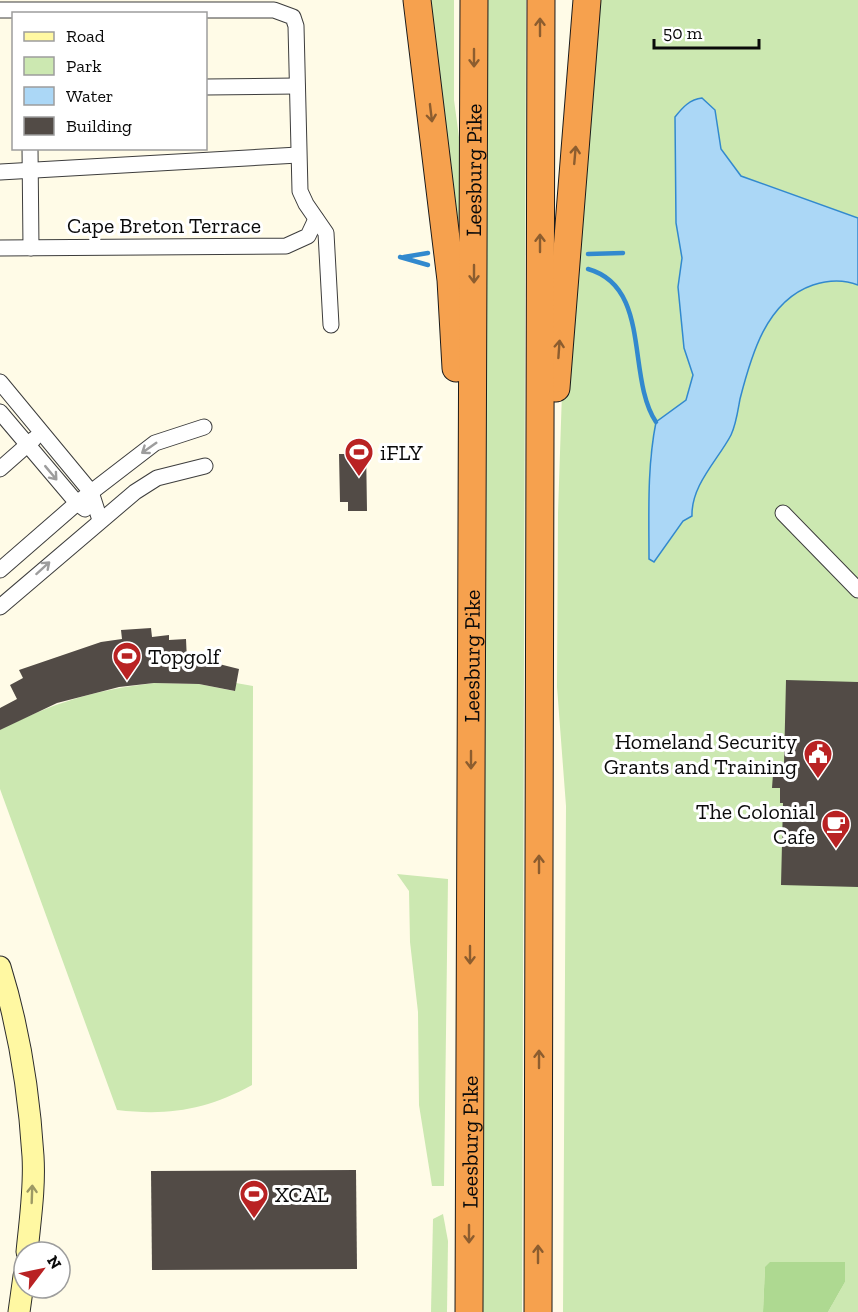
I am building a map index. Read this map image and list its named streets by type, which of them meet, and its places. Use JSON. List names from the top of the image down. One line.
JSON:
{"streets":{"highway":["Leesburg Pike"],"street":["Cape Breton Terrace"]},"places":{"sports":["iFLY","Topgolf","XCAL"],"public building":["Homeland Security Grants and Training"],"cafe":["The Colonial Cafe"]},"legend":["Road","Park","Water","Building"],"scale_bar":"50 m","north":"top right"}
